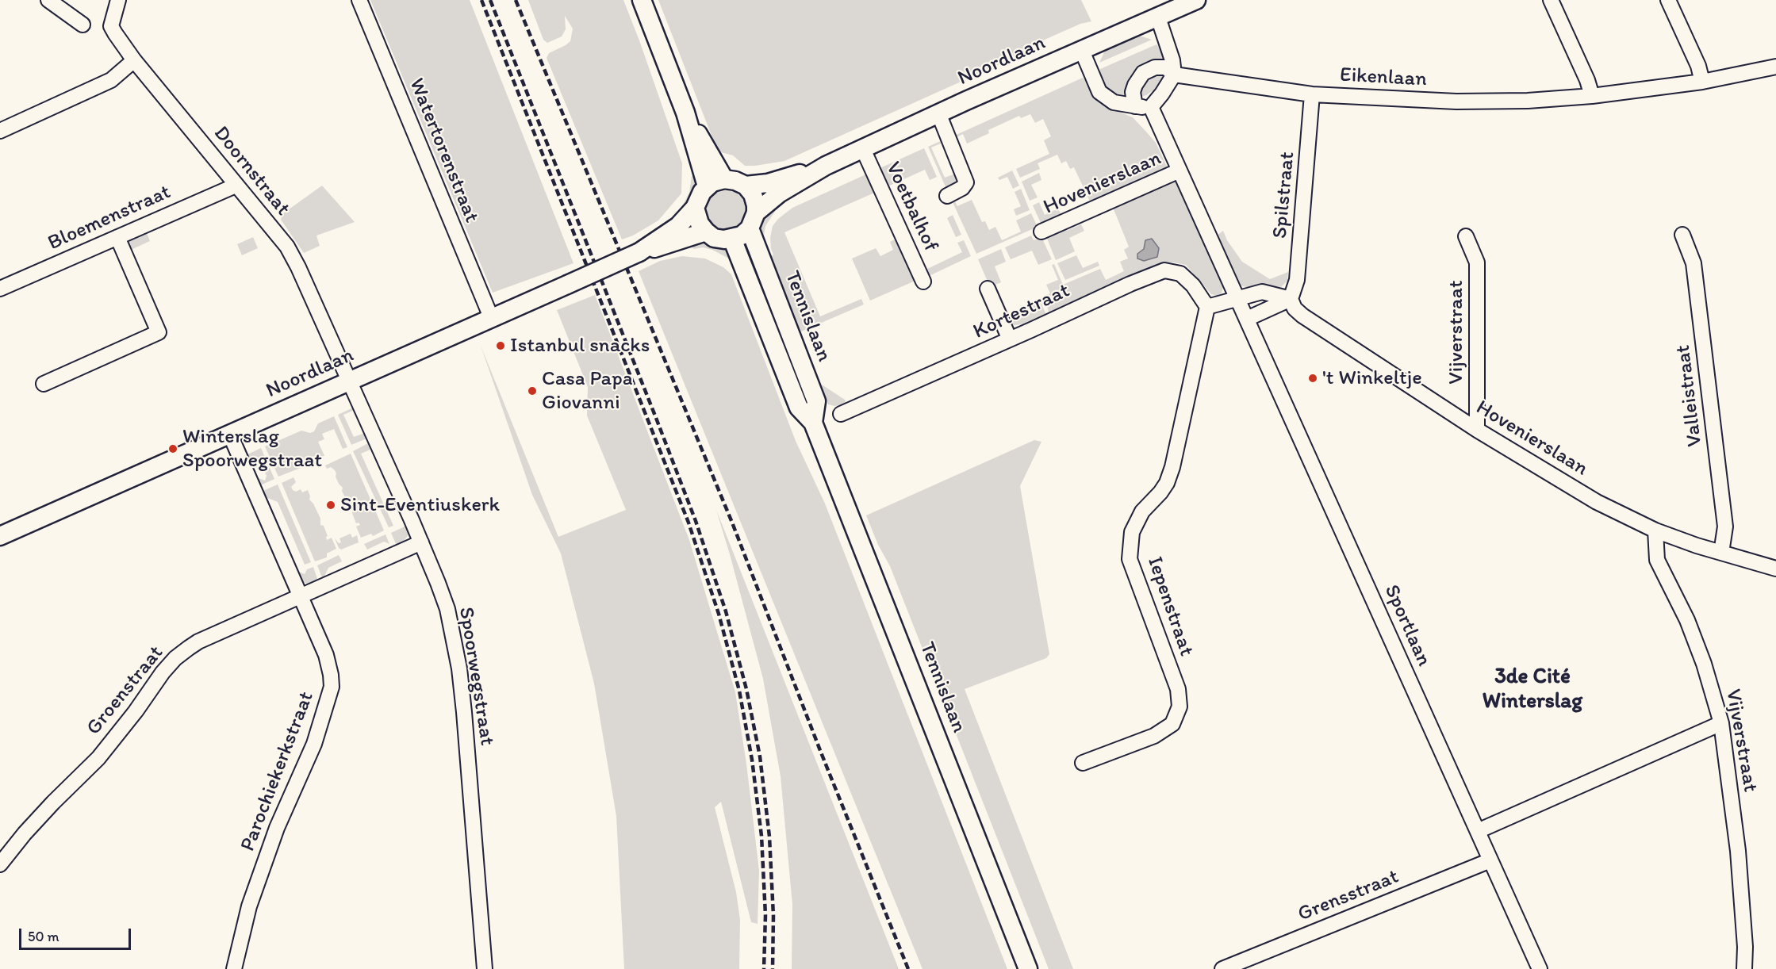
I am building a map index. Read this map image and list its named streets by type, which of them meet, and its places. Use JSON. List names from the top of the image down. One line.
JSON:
{"streets":{"street":["Noordlaan","Eikenlaan","Watertorenstraat","Doornstraat","Hovenierslaan","Spilstraat","Voetbalhof","Bloemenstraat","Kortestraat","Tennislaan","Vijverstraat","Valleistraat","Iepenstraat","Sportlaan","Spoorwegstraat","Groenstraat","Parochiekerkstraat","Grensstraat"]},"crossings":[["Noordlaan","Watertorenstraat"],["Noordlaan","Doornstraat"],["Noordlaan","Voetbalhof"],["Noordlaan","Tennislaan"],["Noordlaan","Spoorwegstraat"],["Noordlaan","Parochiekerkstraat"],["Eikenlaan","Spilstraat"],["Doornstraat","Bloemenstraat"],["Doornstraat","Spoorwegstraat"],["Hovenierslaan","Spilstraat"],["Hovenierslaan","Vijverstraat"],["Hovenierslaan","Valleistraat"],["Hovenierslaan","Sportlaan"],["Kortestraat","Iepenstraat"],["Sportlaan","Grensstraat"],["Spoorwegstraat","Groenstraat"],["Groenstraat","Parochiekerkstraat"]],"districts":["3de Cité Winterslag"],"places":["Istanbul snacks","'t Winkeltje","Casa Papa Giovanni","Winterslag Spoorwegstraat","Sint-Eventiuskerk"],"scale_bar":"50 m"}
